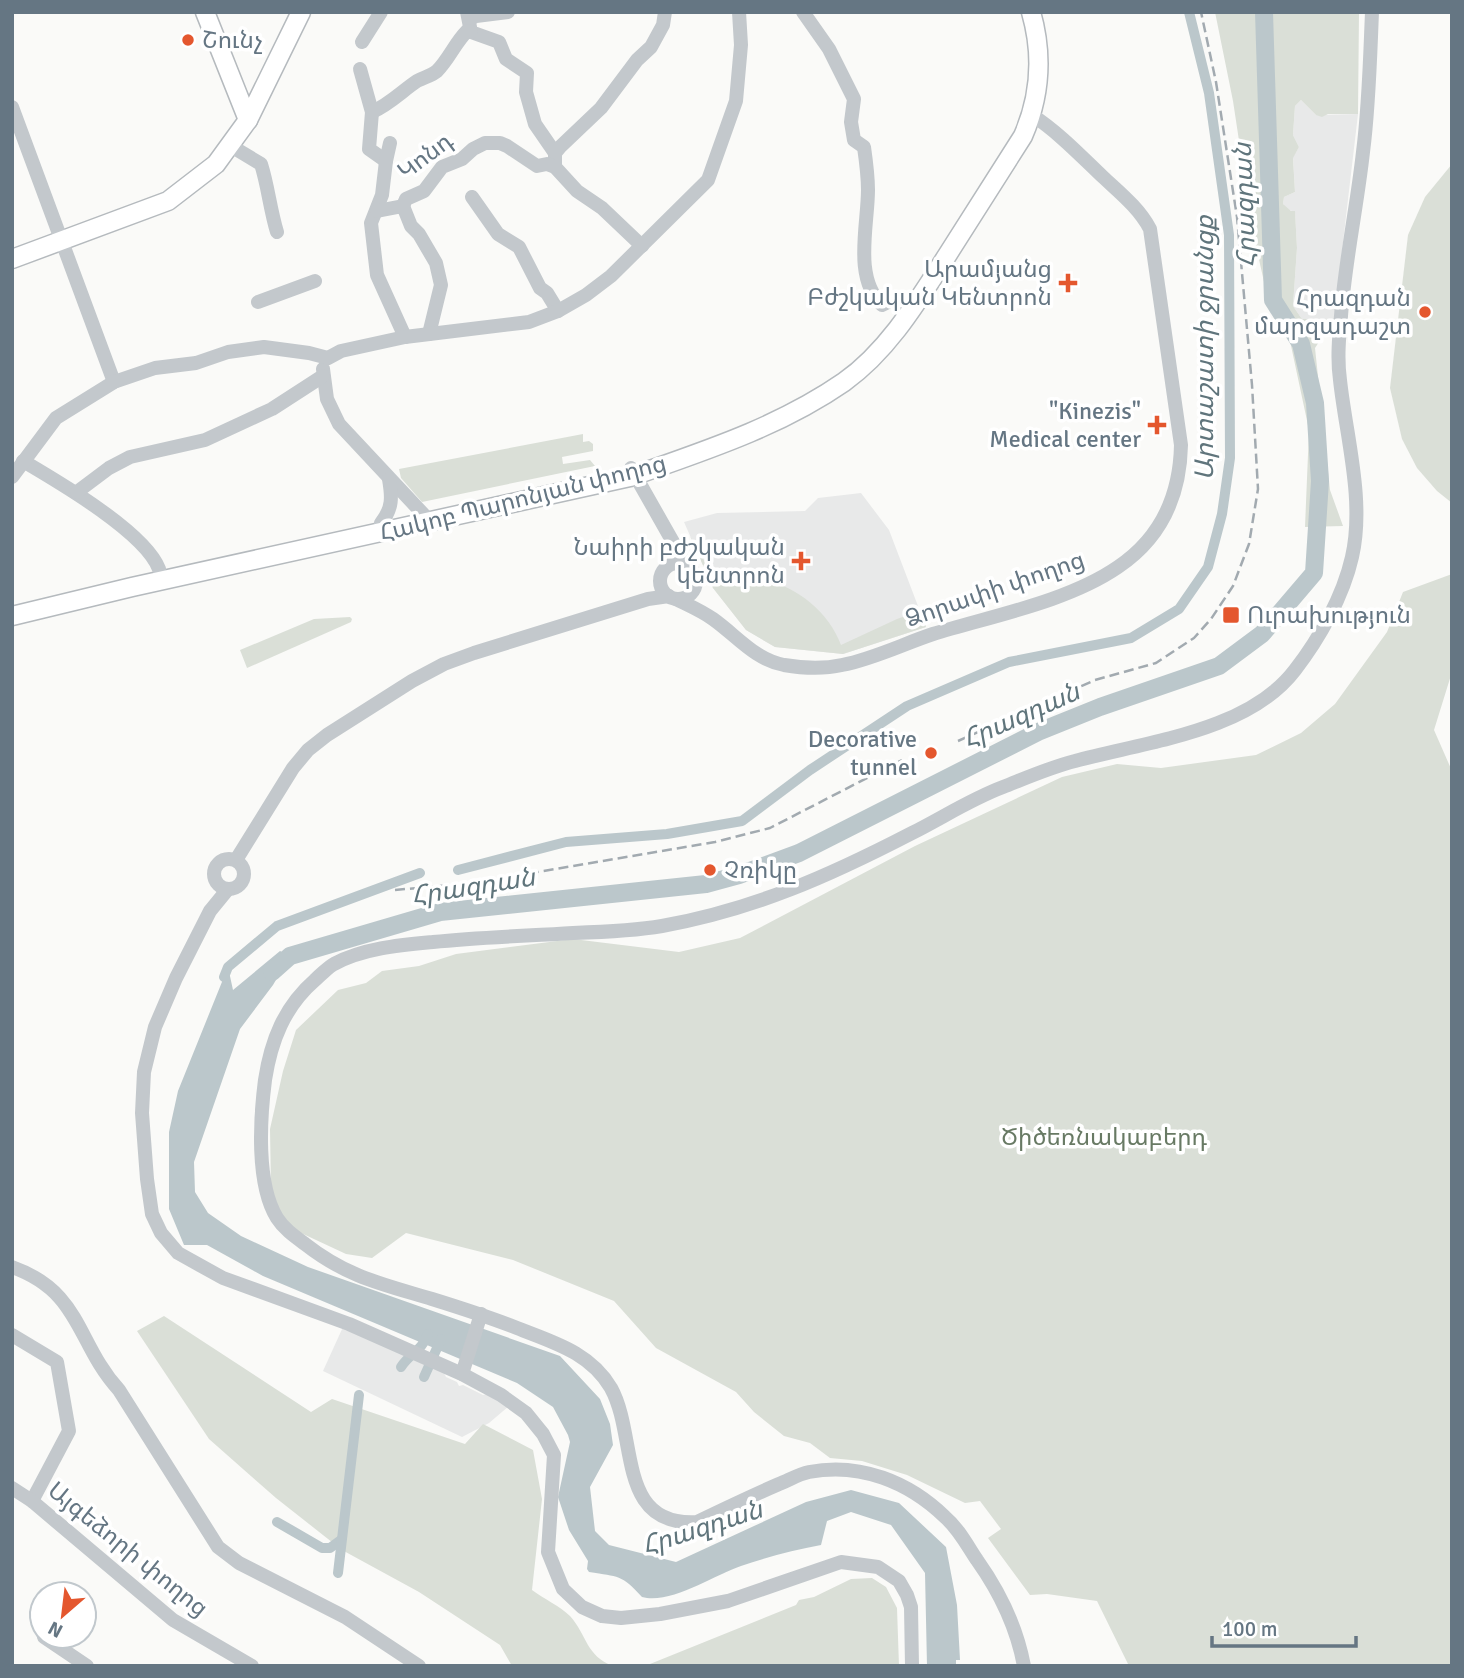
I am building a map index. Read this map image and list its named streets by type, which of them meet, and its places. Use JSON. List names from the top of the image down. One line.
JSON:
{"streets":{"main road":["Հակոբ Պարոնյան փողոց"],"street":["Կոնդ","Ձորափի փողոց","Այգեձորի փողոց"]},"crossings":[["Հակոբ Պարոնյան փողոց","Ձորափի փողոց"]],"water":["Հրազդան","Արտաշատի ջրանցք"],"parks":["Ծիծեռնակաբերդ"],"places":{"other":["Շունչ","Հրազդան մարզադաշտ","Decorative tunnel","Չռիկը"],"health":["Արամյանց Բժշկական Կենտրոն","\"Kinezis\" Medical center","Նաիրի բժշկական կենտրոն"],"transit":["Ուրախություն"]},"scale_bar":"100 m","north":"bottom left"}
